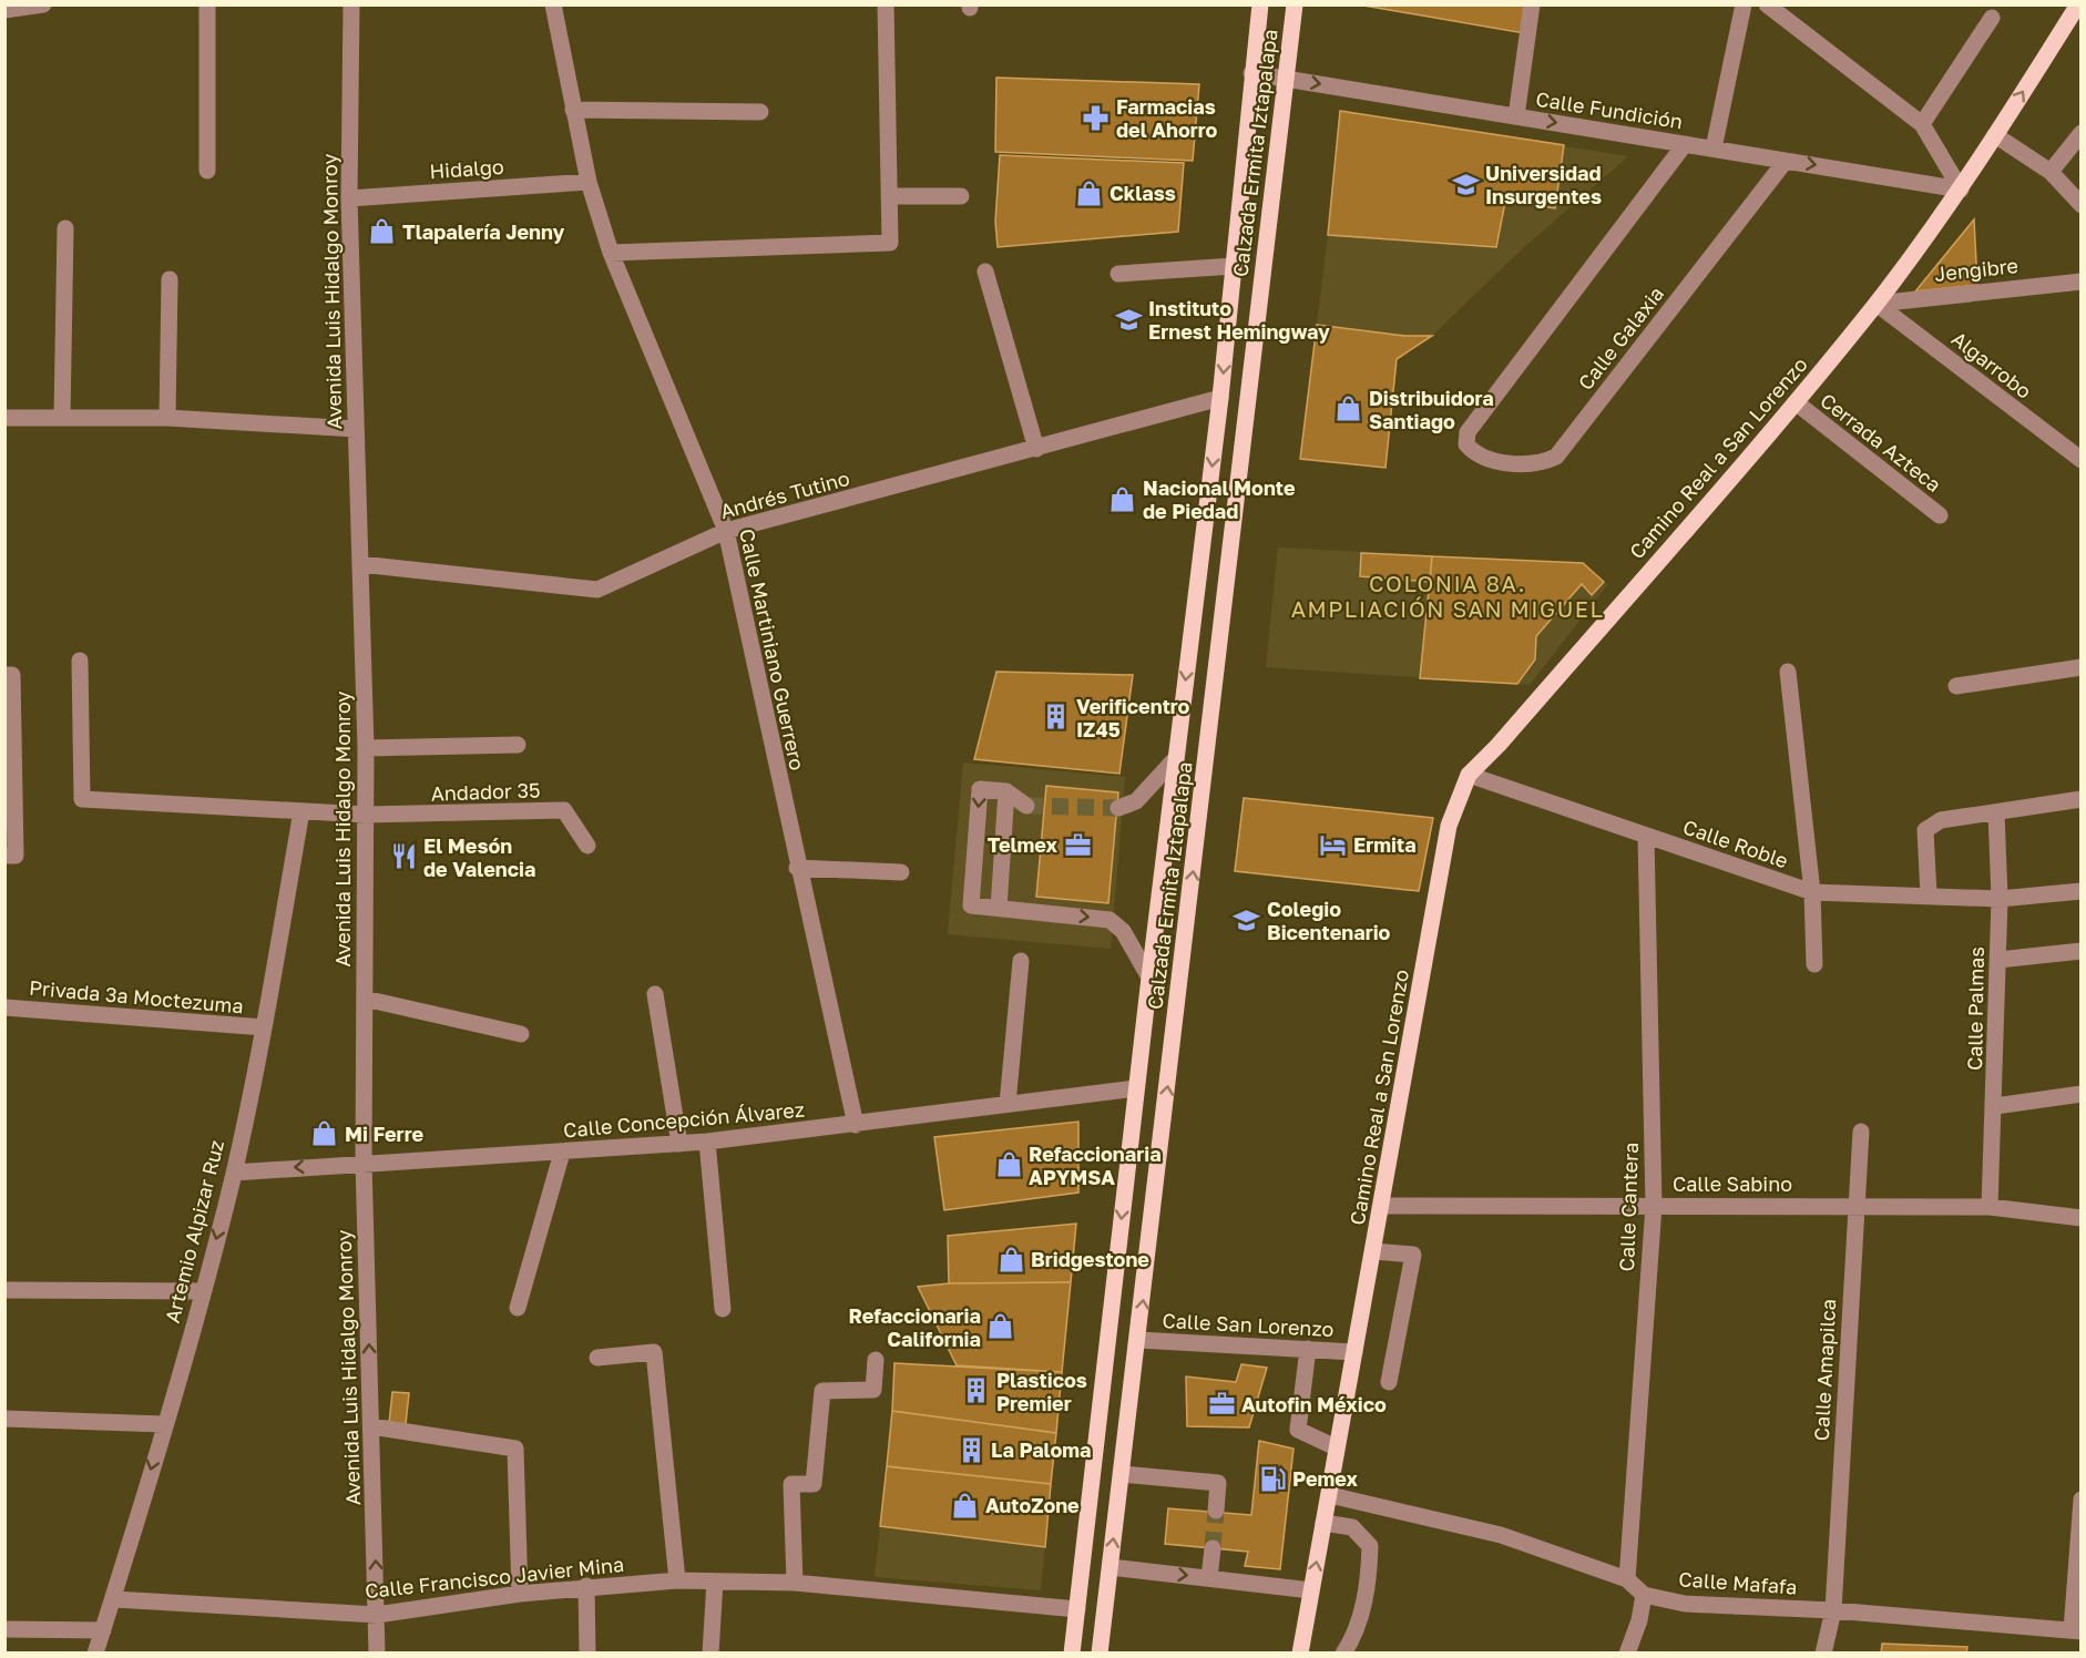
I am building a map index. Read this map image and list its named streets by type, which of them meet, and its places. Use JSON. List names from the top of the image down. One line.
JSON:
{"streets":{"main road":["Calzada Ermita Iztapalapa","Camino Real a San Lorenzo"],"street":["Calle Fundición","Hidalgo","Jengibre","Avenida Luis Hidalgo Monroy","Calle Galaxia","Algarrobo","Cerrada Azteca","Andrés Tutino","Calle Martiniano Guerrero","Andador 35","Calle Roble","Privada 3ª Moctezuma","Calle Palmas","Calle Concepción Álvarez","Calle Sabino","Calle Cantera","Artemio Alpizar Ruz","Calle San Lorenzo","Calle Amapilca","Calle Francisco Javier Mina","Calle Mafafa"]},"crossings":[["Calle Fundición","Calzada Ermita Iztapalapa"],["Calle Fundición","Calle Galaxia"],["Calle Fundición","Camino Real a San Lorenzo"],["Calzada Ermita Iztapalapa","Andrés Tutino"],["Calzada Ermita Iztapalapa","Calle Concepción Álvarez"],["Calzada Ermita Iztapalapa","Calle San Lorenzo"],["Calzada Ermita Iztapalapa","Calle Francisco Javier Mina"],["Hidalgo","Avenida Luis Hidalgo Monroy"],["Hidalgo","Calle Martiniano Guerrero"],["Jengibre","Algarrobo"],["Jengibre","Camino Real a San Lorenzo"],["Avenida Luis Hidalgo Monroy","Andrés Tutino"],["Avenida Luis Hidalgo Monroy","Andador 35"],["Avenida Luis Hidalgo Monroy","Calle Concepción Álvarez"],["Avenida Luis Hidalgo Monroy","Calle Francisco Javier Mina"],["Algarrobo","Camino Real a San Lorenzo"],["Cerrada Azteca","Camino Real a San Lorenzo"],["Camino Real a San Lorenzo","Calle Roble"],["Camino Real a San Lorenzo","Calle Sabino"],["Camino Real a San Lorenzo","Calle San Lorenzo"],["Andrés Tutino","Calle Martiniano Guerrero"],["Calle Martiniano Guerrero","Calle Concepción Álvarez"],["Calle Roble","Calle Palmas"],["Calle Roble","Calle Cantera"],["Privada 3ª Moctezuma","Artemio Alpizar Ruz"],["Calle Palmas","Calle Sabino"],["Calle Concepción Álvarez","Artemio Alpizar Ruz"],["Calle Sabino","Calle Cantera"],["Calle Sabino","Calle Amapilca"],["Artemio Alpizar Ruz","Calle Francisco Javier Mina"],["Calle Amapilca","Calle Mafafa"]],"one_way":["Calle Fundición","Artemio Alpizar Ruz"],"districts":["COLONIA 8A. AMPLIACIÓN SAN MIGUEL"],"places":{"pharmacy":["Farmacias del Ahorro"],"school or university":["Universidad Insurgentes","Instituto Ernest Hemingway","Colegio Bicentenario"],"shop":["Cklass","Tlapalería Jenny","Distribuidora Santiago","Nacional Monte de Piedad","Mi Ferre","Refaccionaria APYMSA","Bridgestone","Refaccionaria California","AutoZone"],"building":["Verificentro IZ45","Plasticos Premier","La Paloma"],"office":["Telmex","Autofin México"],"hotel":["Ermita"],"restaurant":["El Mesón de Valencia"],"fuel station":["Pemex"]}}
